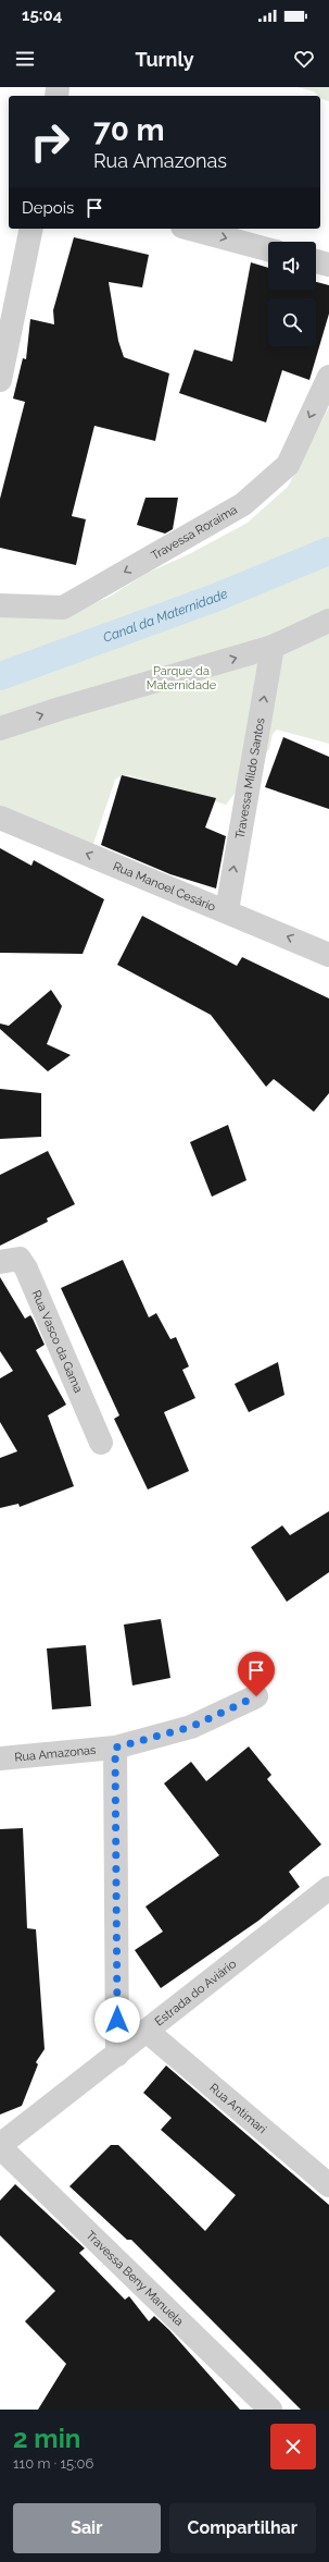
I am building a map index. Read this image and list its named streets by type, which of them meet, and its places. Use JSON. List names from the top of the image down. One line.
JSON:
{"streets":{"street":["Travessa Roraima","Travessa Mildo Santos","Rua Manoel Cesário","Rua Vasco da Gama","Rua Amazonas","Estrada do Aviário","Rua Antimari","Travessa Beny Manuela"]},"crossings":[["Travessa Mildo Santos","Rua Manoel Cesário"],["Estrada do Aviário","Rua Antimari"],["Estrada do Aviário","Travessa Beny Manuela"]],"one_way":["Travessa Mildo Santos","Rua Manoel Cesário"],"water":["Canal da Maternidade"],"parks":["Parque da Maternidade"],"page":{"status":"15:04","header":"Turnly","turn":["70 m","Rua Amazonas"],"then":"Depois","heading":["2 min","110 m · 15:06"],"buttons":["Sair","Compartilhar"]}}
